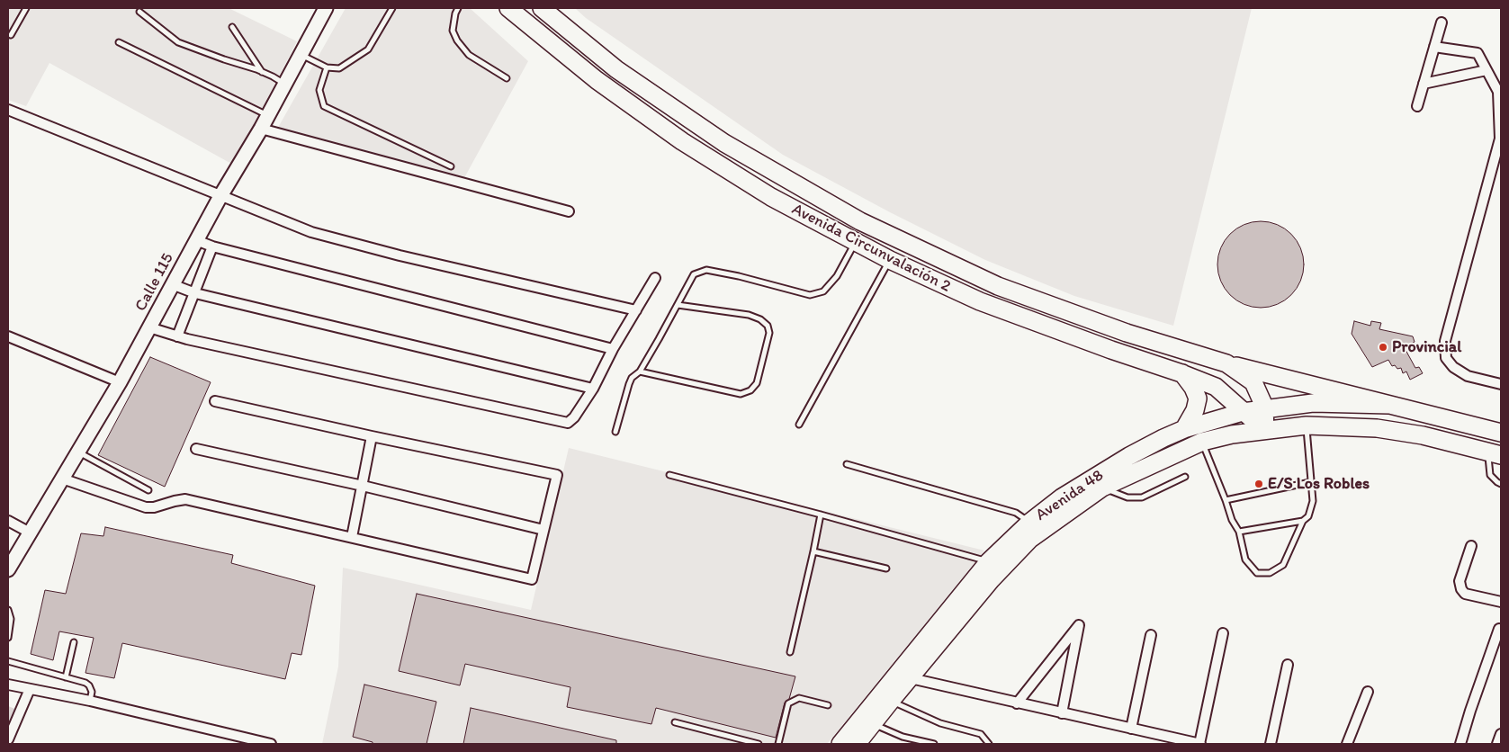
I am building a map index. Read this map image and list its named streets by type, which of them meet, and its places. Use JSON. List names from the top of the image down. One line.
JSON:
{"streets":{"highway":["Avenida Circunvalación 2","Avenida 48"],"street":["Calle 115"]},"crossings":[["Avenida Circunvalación 2","Avenida 48"]],"places":["Provincial","E/S Los Robles"]}
